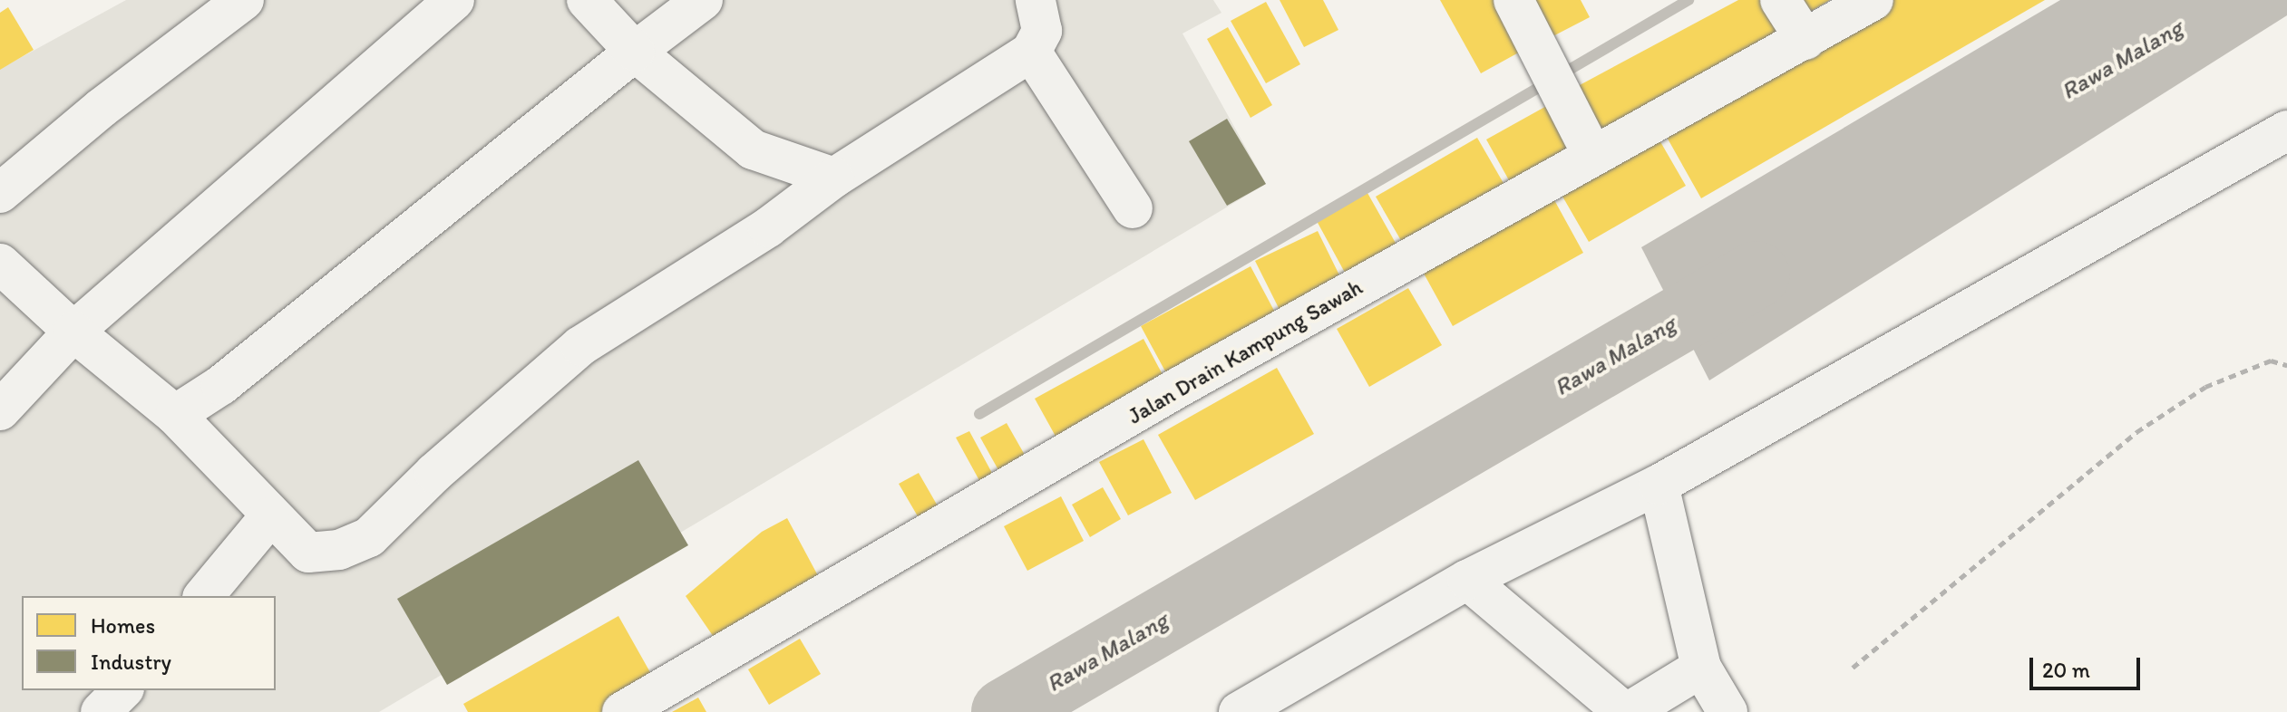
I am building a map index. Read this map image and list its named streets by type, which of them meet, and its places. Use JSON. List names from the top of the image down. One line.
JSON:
{"streets":{"street":["Jalan Drain Kampung Sawah"]},"water":["Rawa Malang"],"legend":["Homes","Industry"],"scale_bar":"20 m"}
